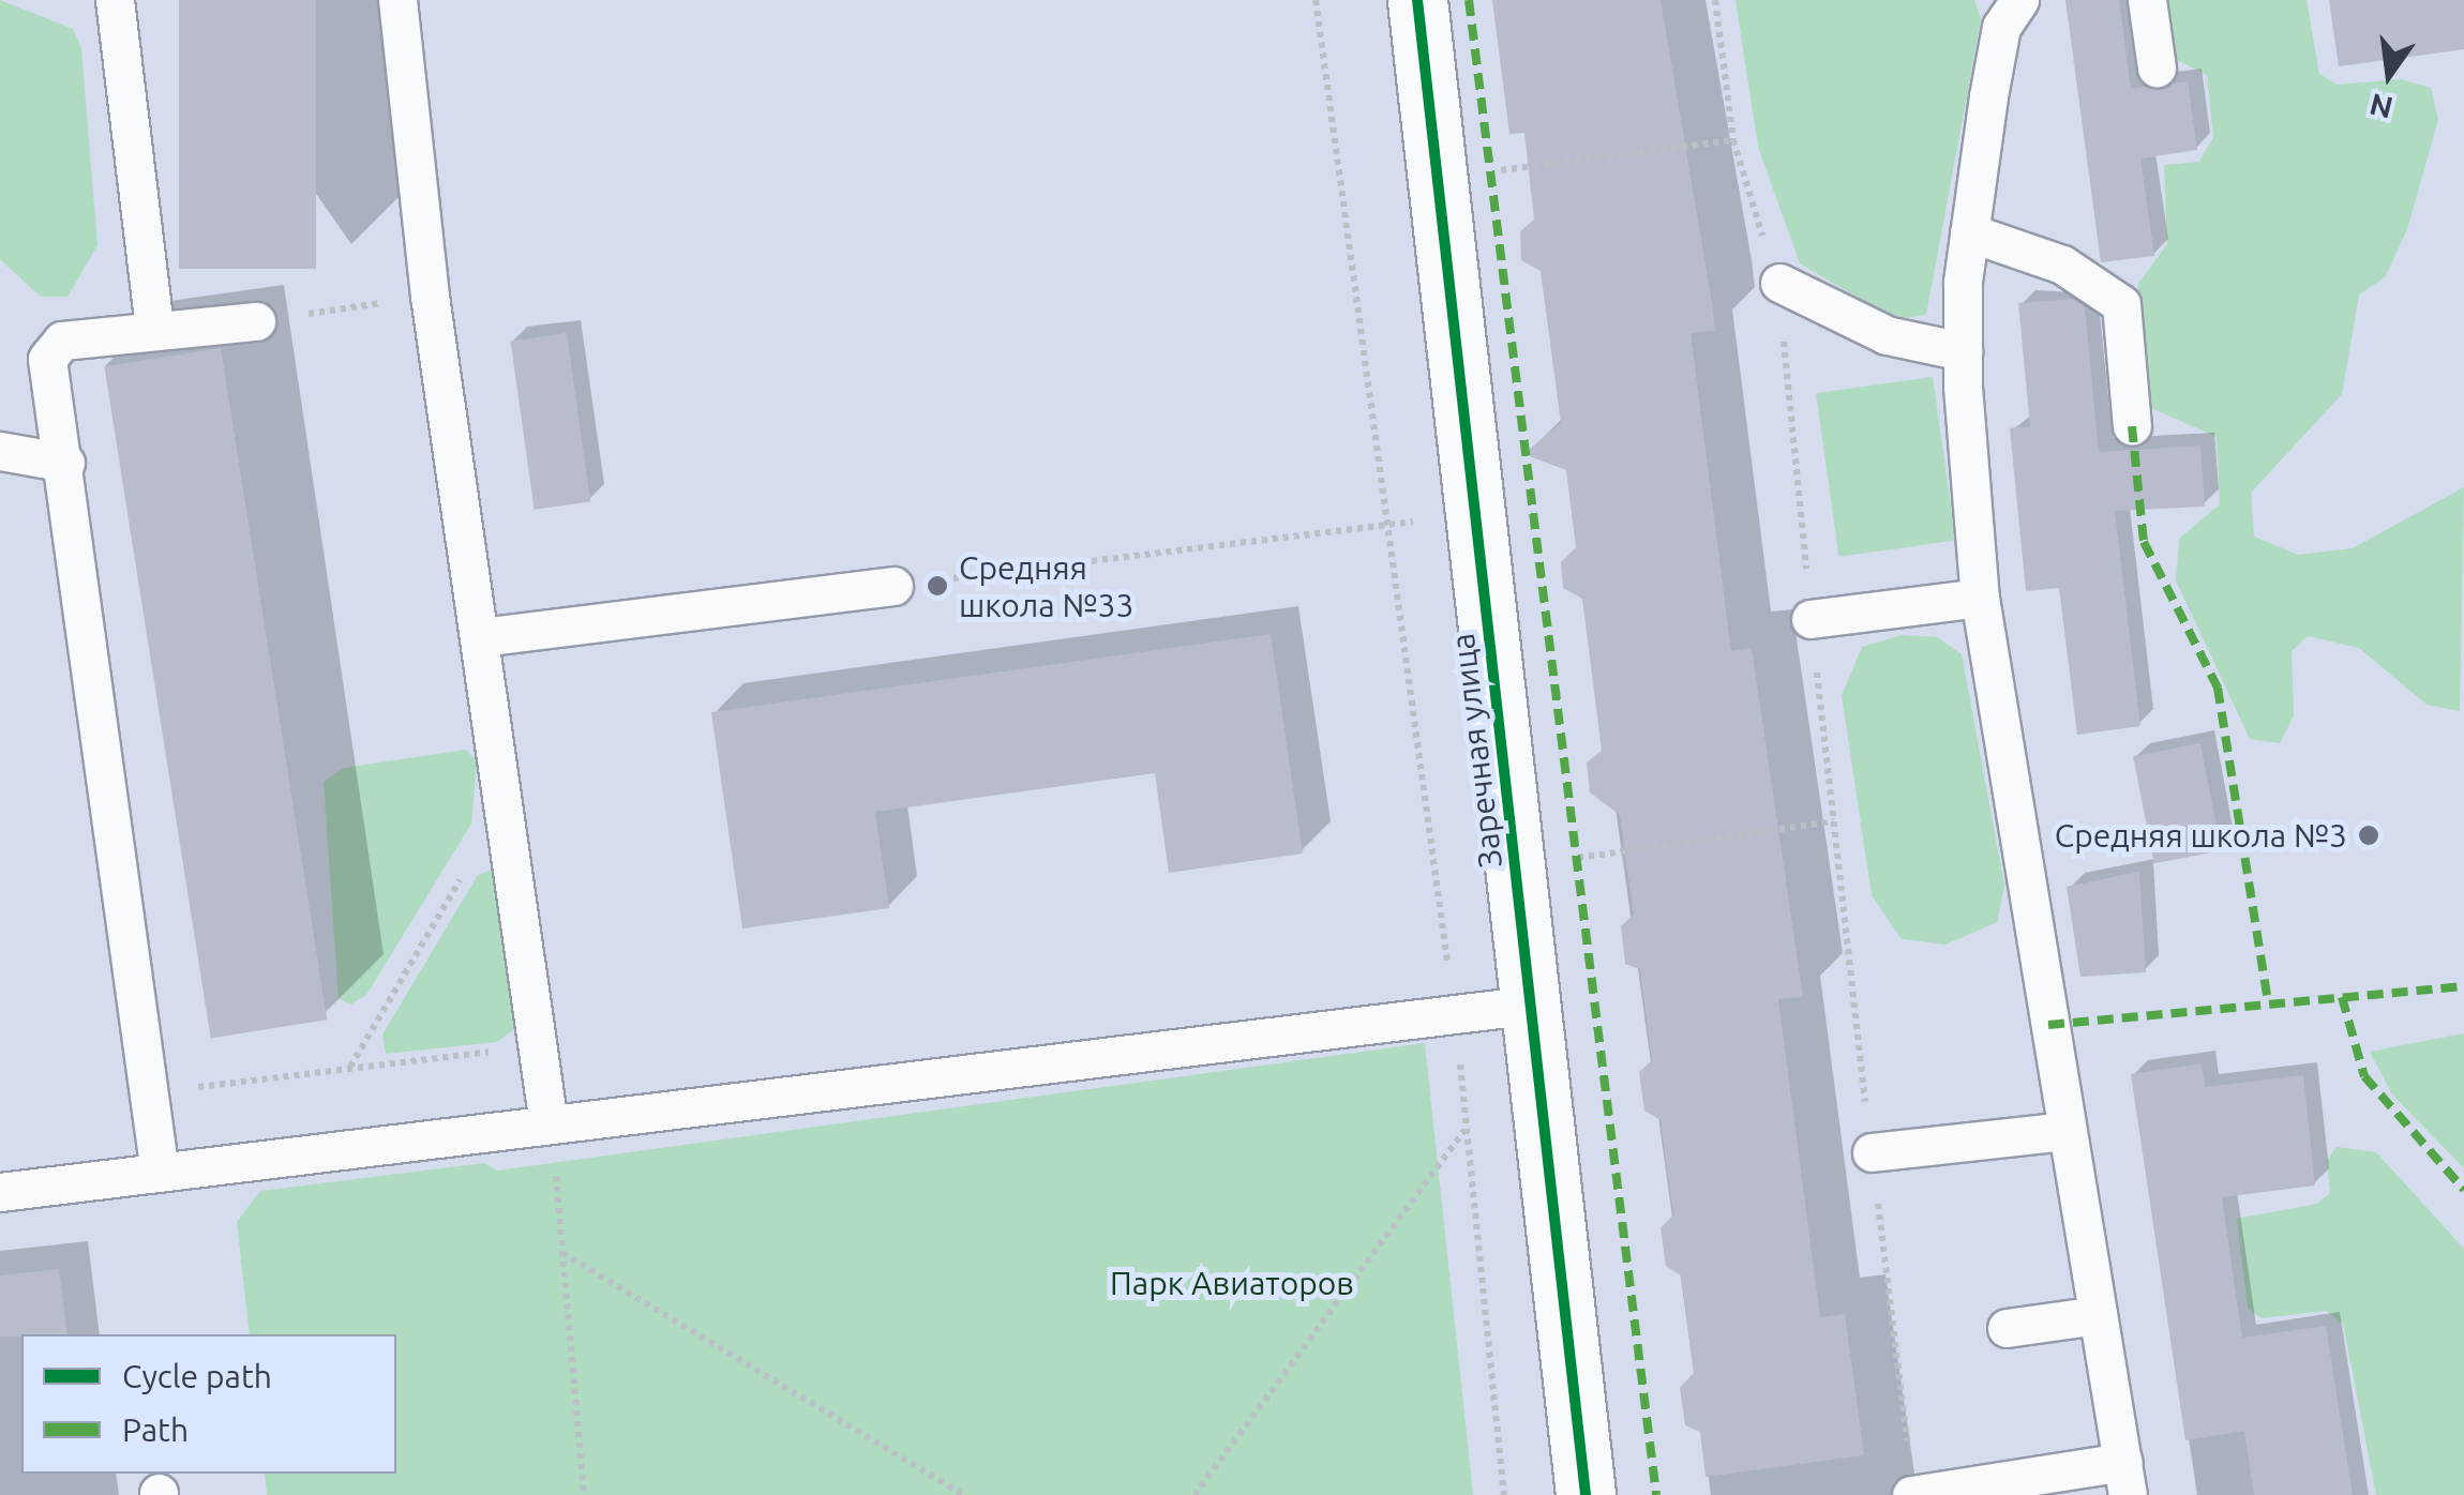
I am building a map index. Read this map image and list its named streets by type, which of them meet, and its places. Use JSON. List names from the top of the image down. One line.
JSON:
{"streets":{"street":["Заречная улица"]},"parks":["Парк Авиаторов"],"places":["Средняя школа №33","Средняя школа №3"],"legend":["Cycle path","Path"],"north":"bottom"}
